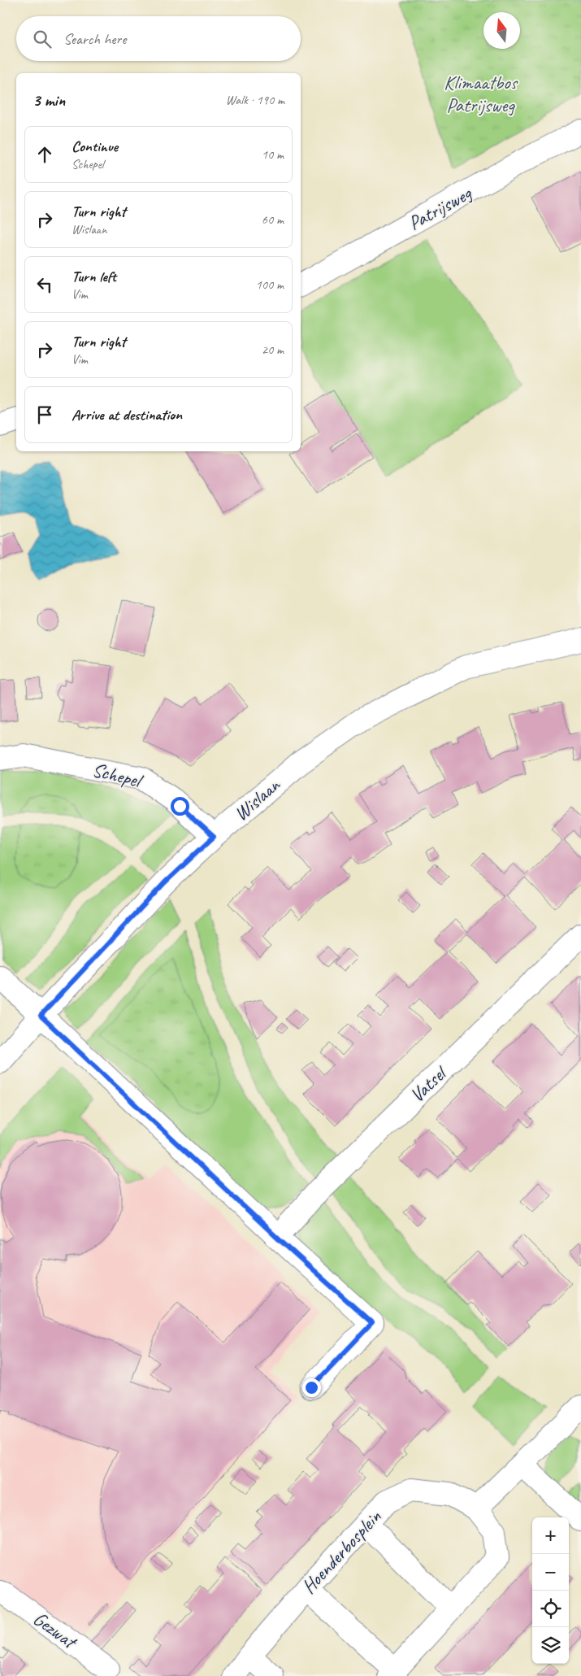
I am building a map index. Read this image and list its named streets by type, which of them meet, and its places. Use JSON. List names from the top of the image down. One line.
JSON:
{"streets":{"street":["Patrijsweg","Schepel","Wislaan","Vatsel","Hoenderbosplein","Gezwat"]},"crossings":[["Schepel","Wislaan"]],"parks":["Klimaatbos Patrijsweg"],"north":"top","page":{"search":"Search here","heading":["3 min","Walk · 190 m"],"list":[["Continue","Schepel","10 m"],["Turn right","Wislaan","60 m"],["Turn left","Vim","100 m"],["Turn right","Vim","20 m"],"Arrive at destination"],"map_buttons":["+","−"]}}
